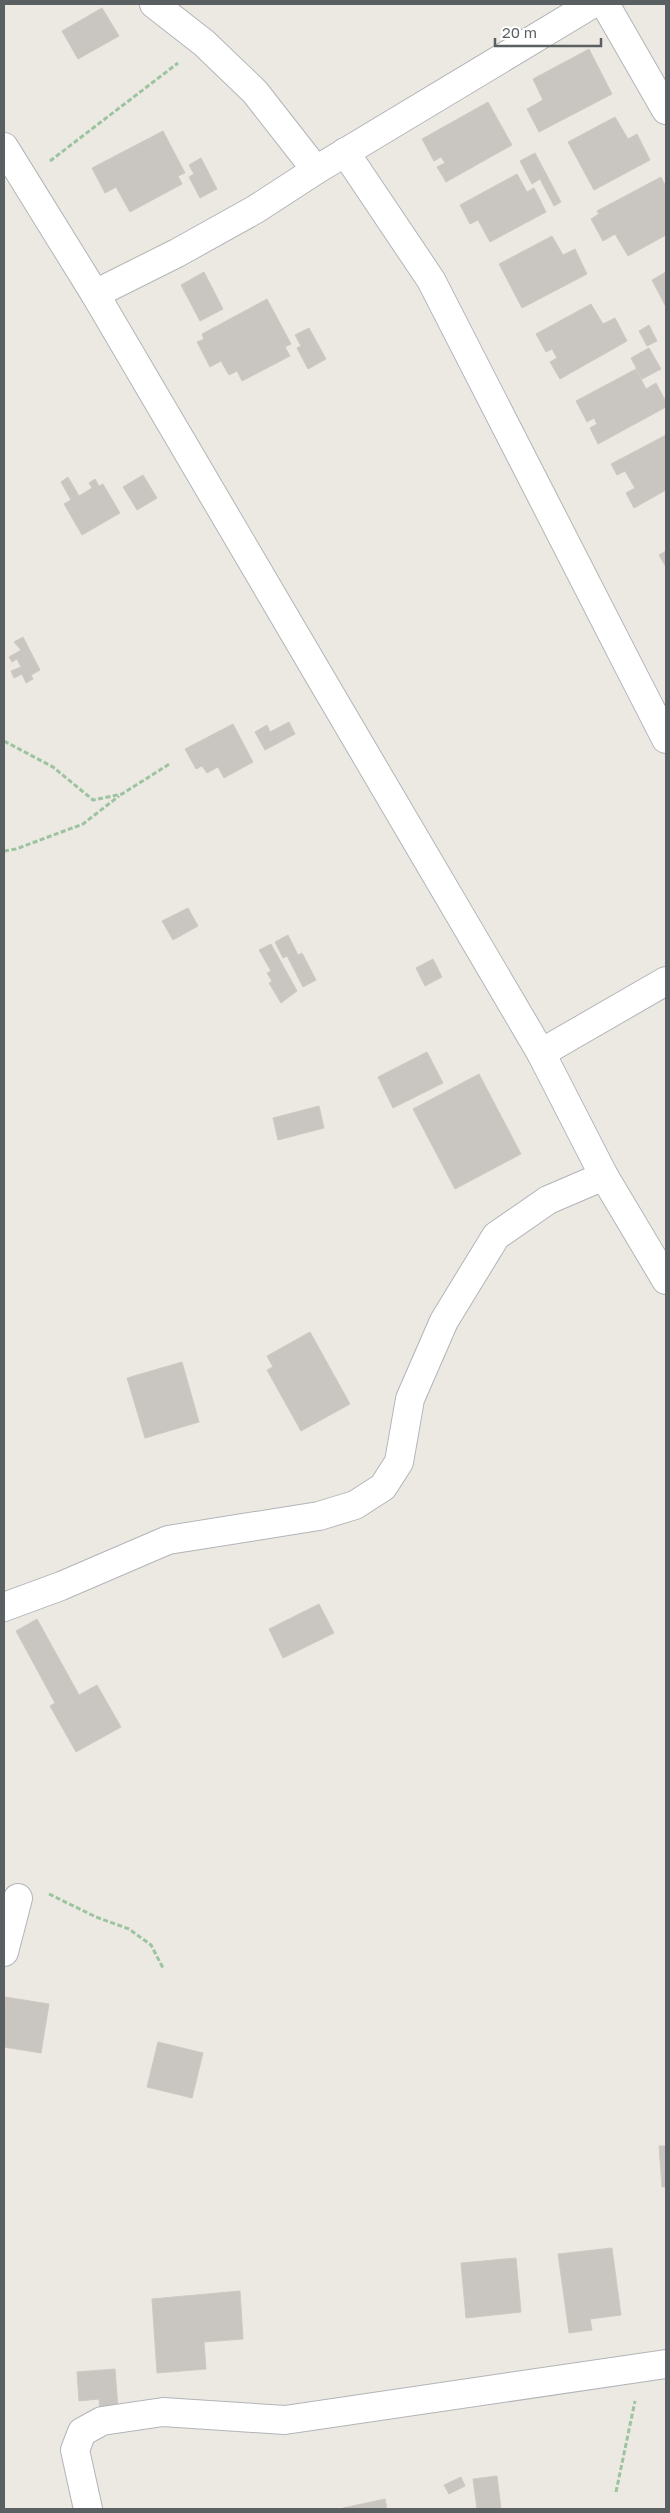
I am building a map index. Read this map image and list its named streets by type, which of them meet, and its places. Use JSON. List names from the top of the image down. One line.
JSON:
{"scale_bar":"20 m"}
